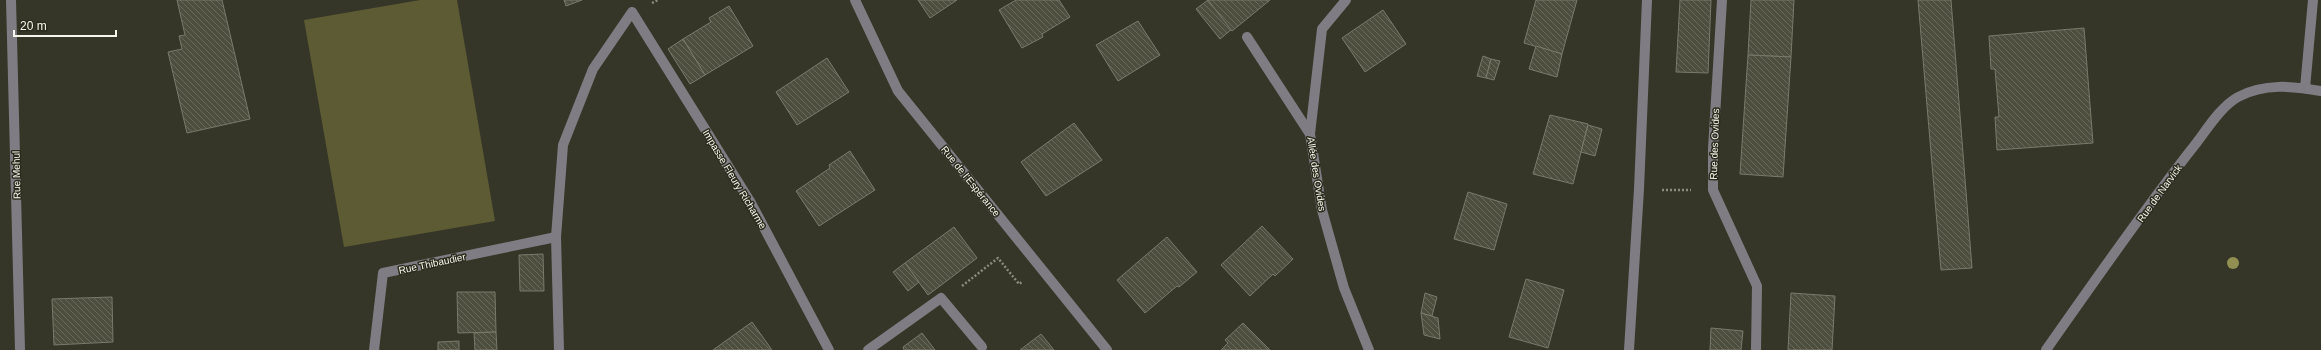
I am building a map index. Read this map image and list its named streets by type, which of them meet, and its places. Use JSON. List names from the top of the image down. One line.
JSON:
{"streets":{"street":["Rue des Ovides","Allée des Ovides","Rue Mehul","Impasse Fleury Richarme","Rue de l’Espérance","Rue de Narvick","Rue Thibaudier"]},"crossings":[["Impasse Fleury Richarme","Rue Thibaudier"]],"scale_bar":"20 m"}
